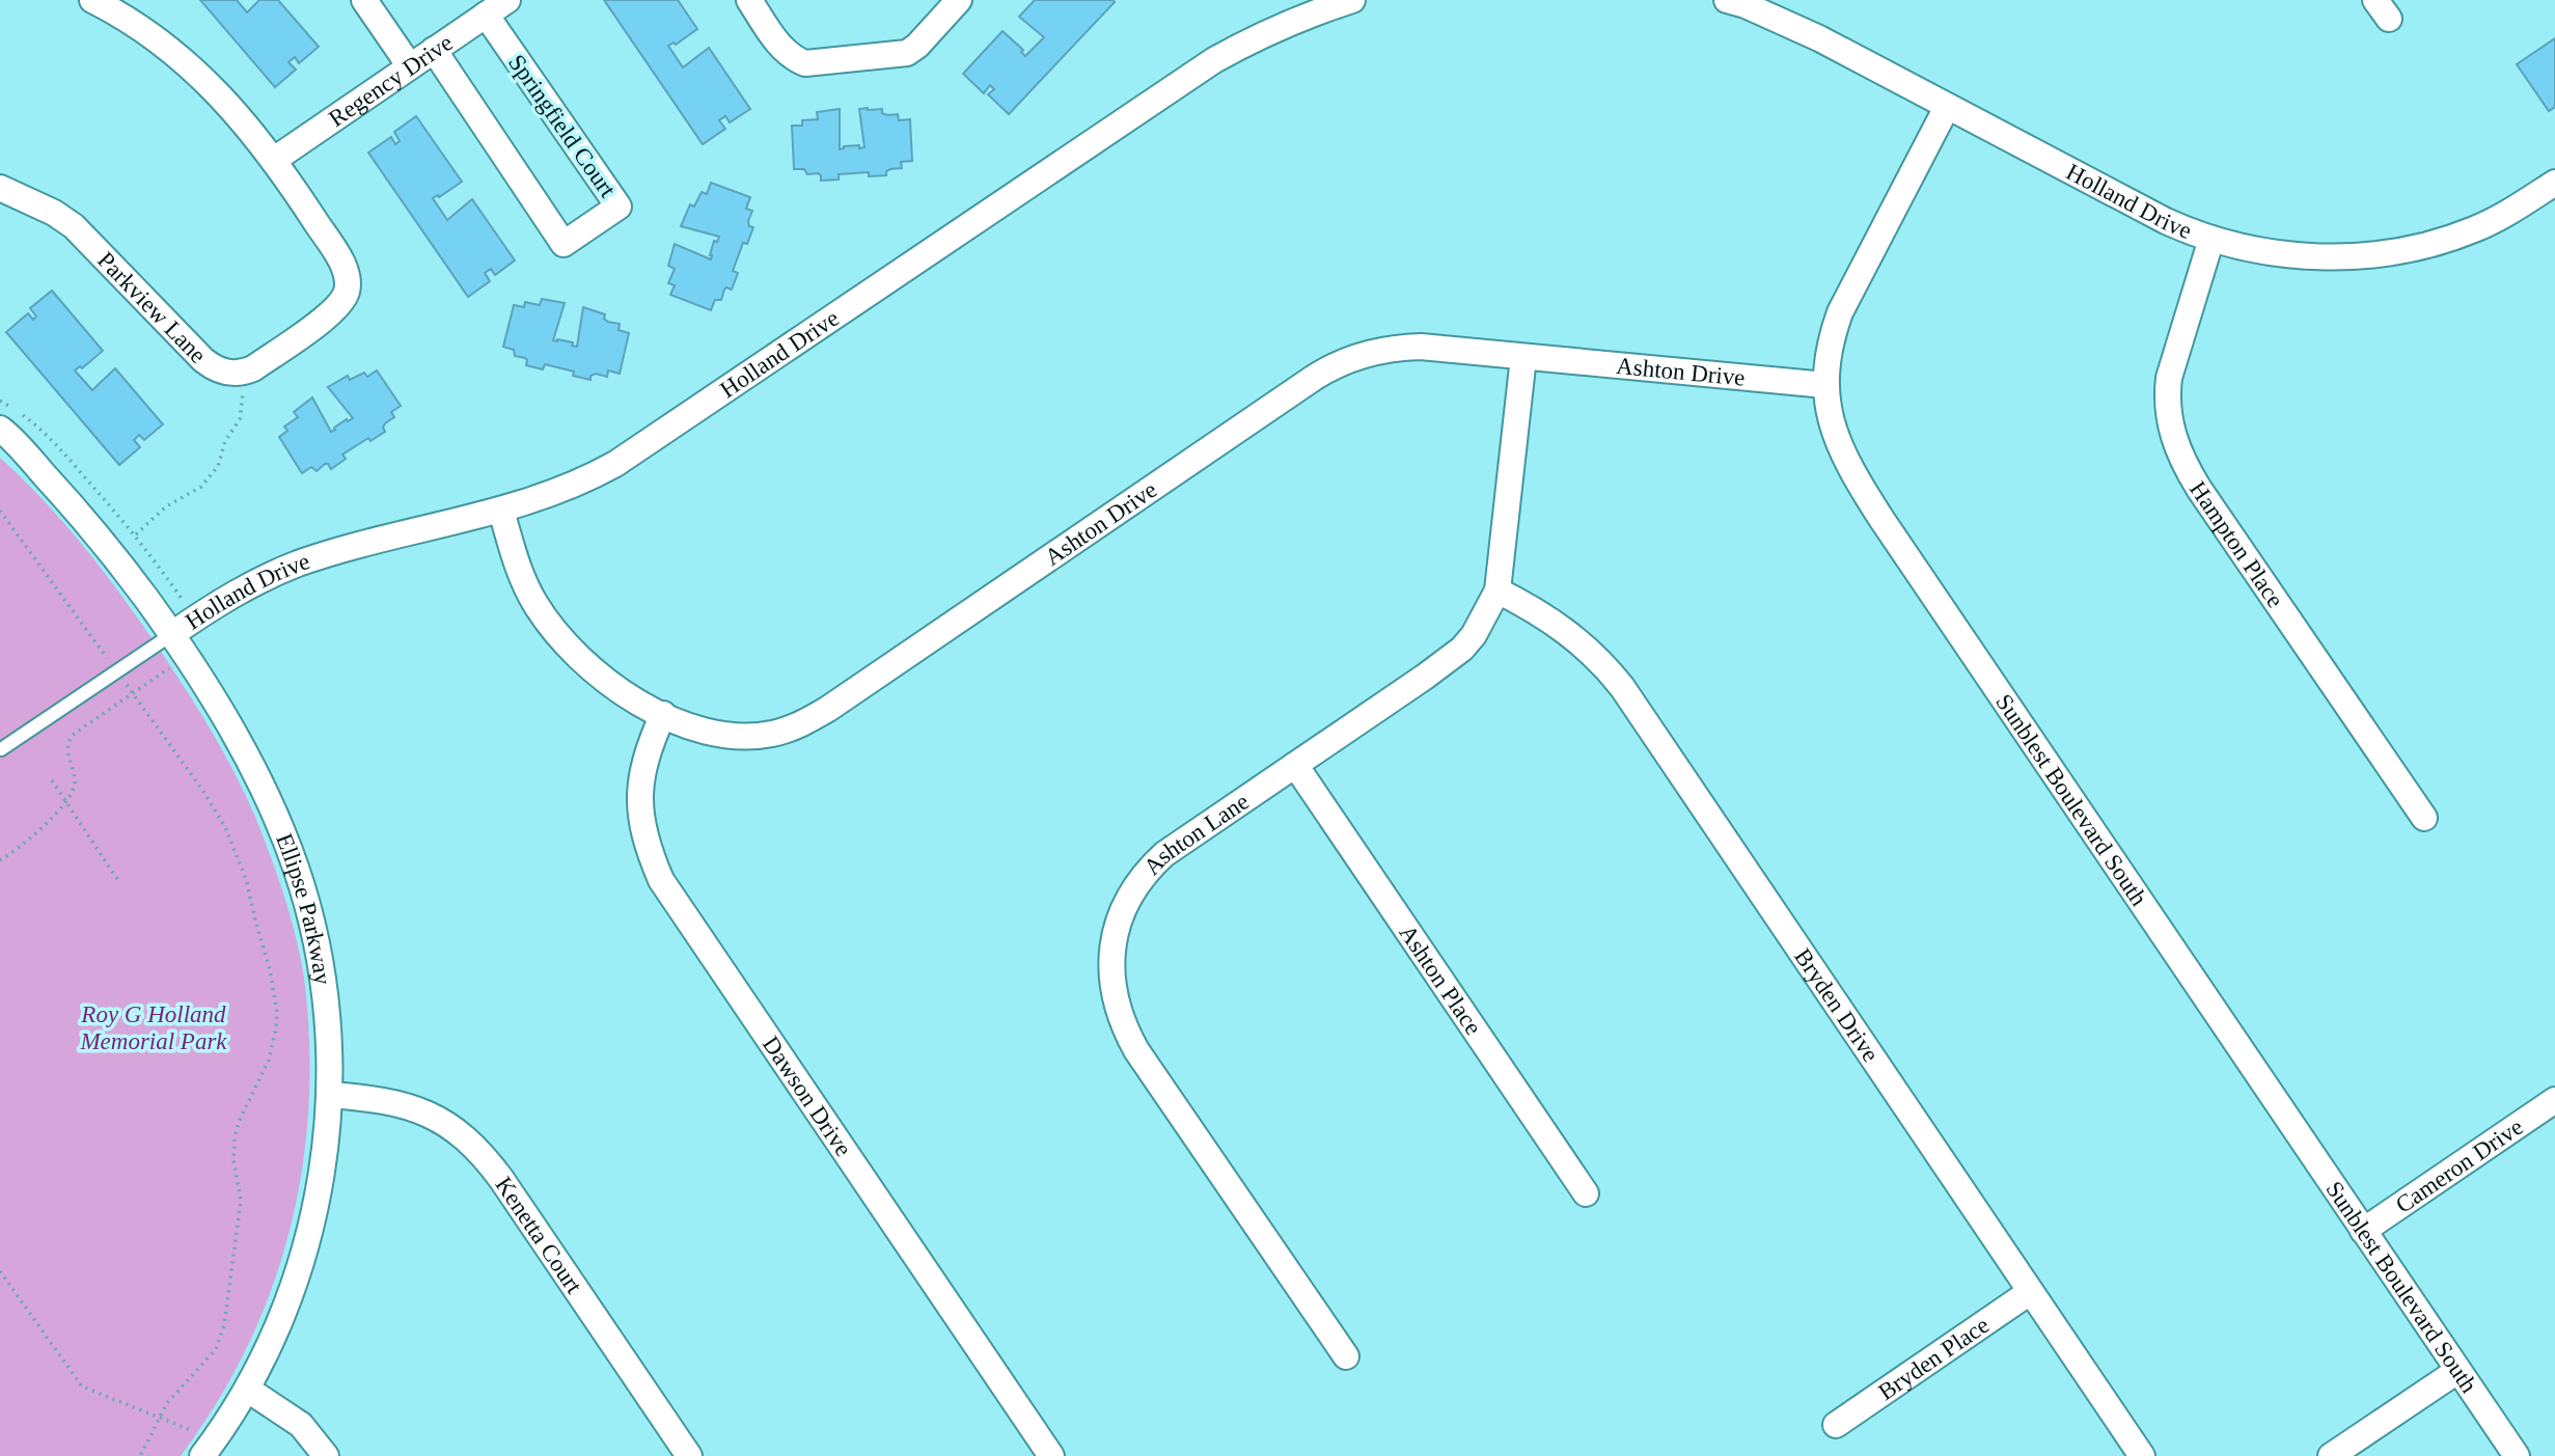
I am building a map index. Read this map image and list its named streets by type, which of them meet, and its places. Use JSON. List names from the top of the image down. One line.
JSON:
{"streets":{"street":["Regency Drive","Springfield Court","Holland Drive","Parkview Lane","Ashton Drive","Hampton Place","Sunblest Boulevard South","Ashton Lane","Ellipse Parkway","Ashton Place","Bryden Drive","Dawson Drive","Cameron Drive","Kenetta Court","Bryden Place"]},"crossings":[["Regency Drive","Springfield Court"],["Regency Drive","Parkview Lane"],["Holland Drive","Ashton Drive"],["Holland Drive","Hampton Place"],["Holland Drive","Sunblest Boulevard South"],["Holland Drive","Ellipse Parkway"],["Ashton Drive","Sunblest Boulevard South"],["Ashton Drive","Ashton Lane"],["Ashton Drive","Dawson Drive"],["Sunblest Boulevard South","Cameron Drive"],["Ashton Lane","Ashton Place"],["Ashton Lane","Bryden Drive"],["Ellipse Parkway","Kenetta Court"],["Bryden Drive","Bryden Place"]],"parks":["Roy G Holland Memorial Park"]}
